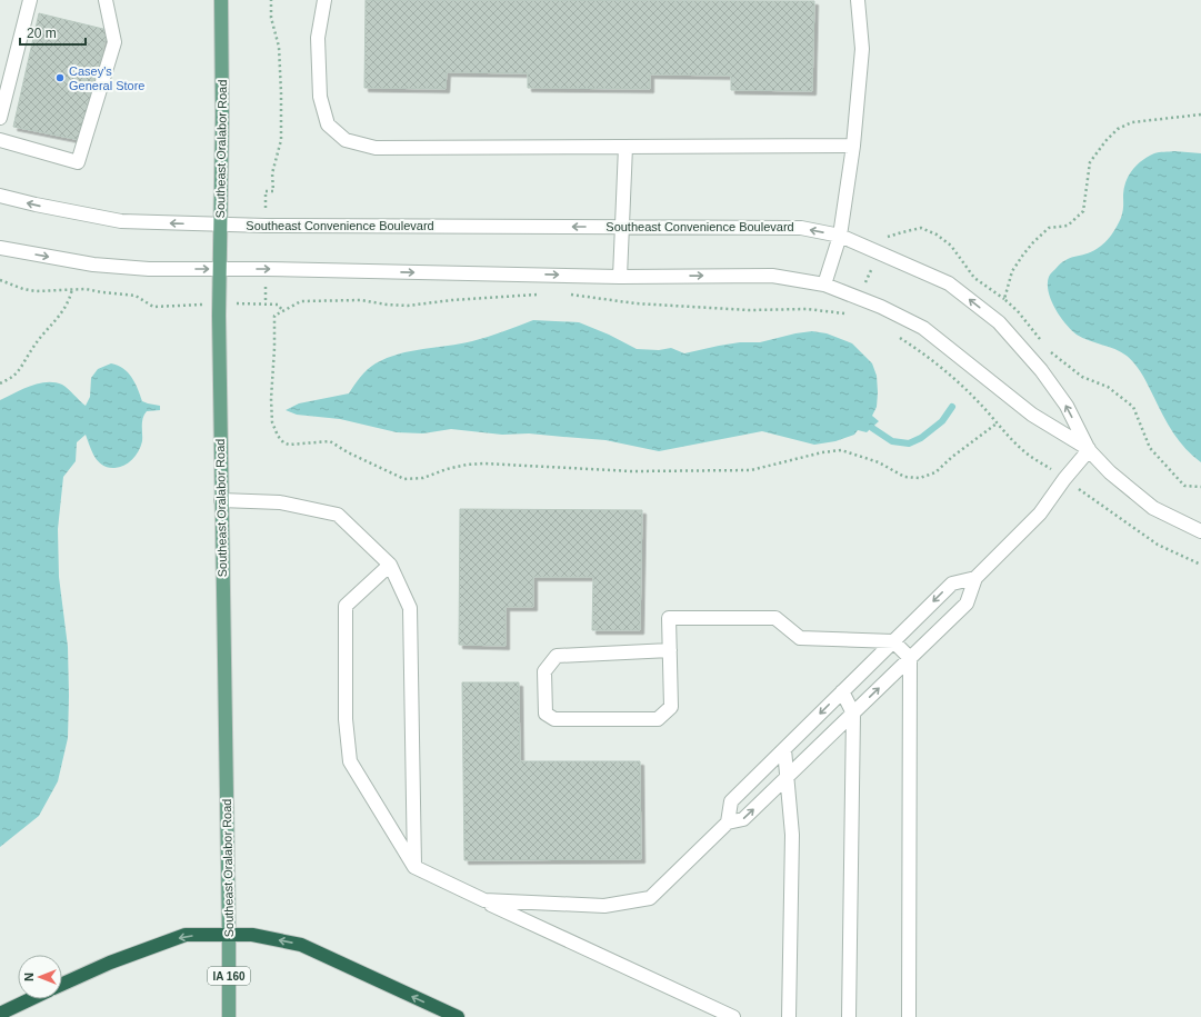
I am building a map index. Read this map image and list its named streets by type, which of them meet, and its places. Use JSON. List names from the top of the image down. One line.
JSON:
{"streets":{"main road":["Southeast Oralabor Road","IA 160"],"street":["Southeast Convenience Boulevard"]},"crossings":[["Southeast Oralabor Road","Southeast Convenience Boulevard"]],"places":["Casey's General Store"],"scale_bar":"20 m","north":"left"}
